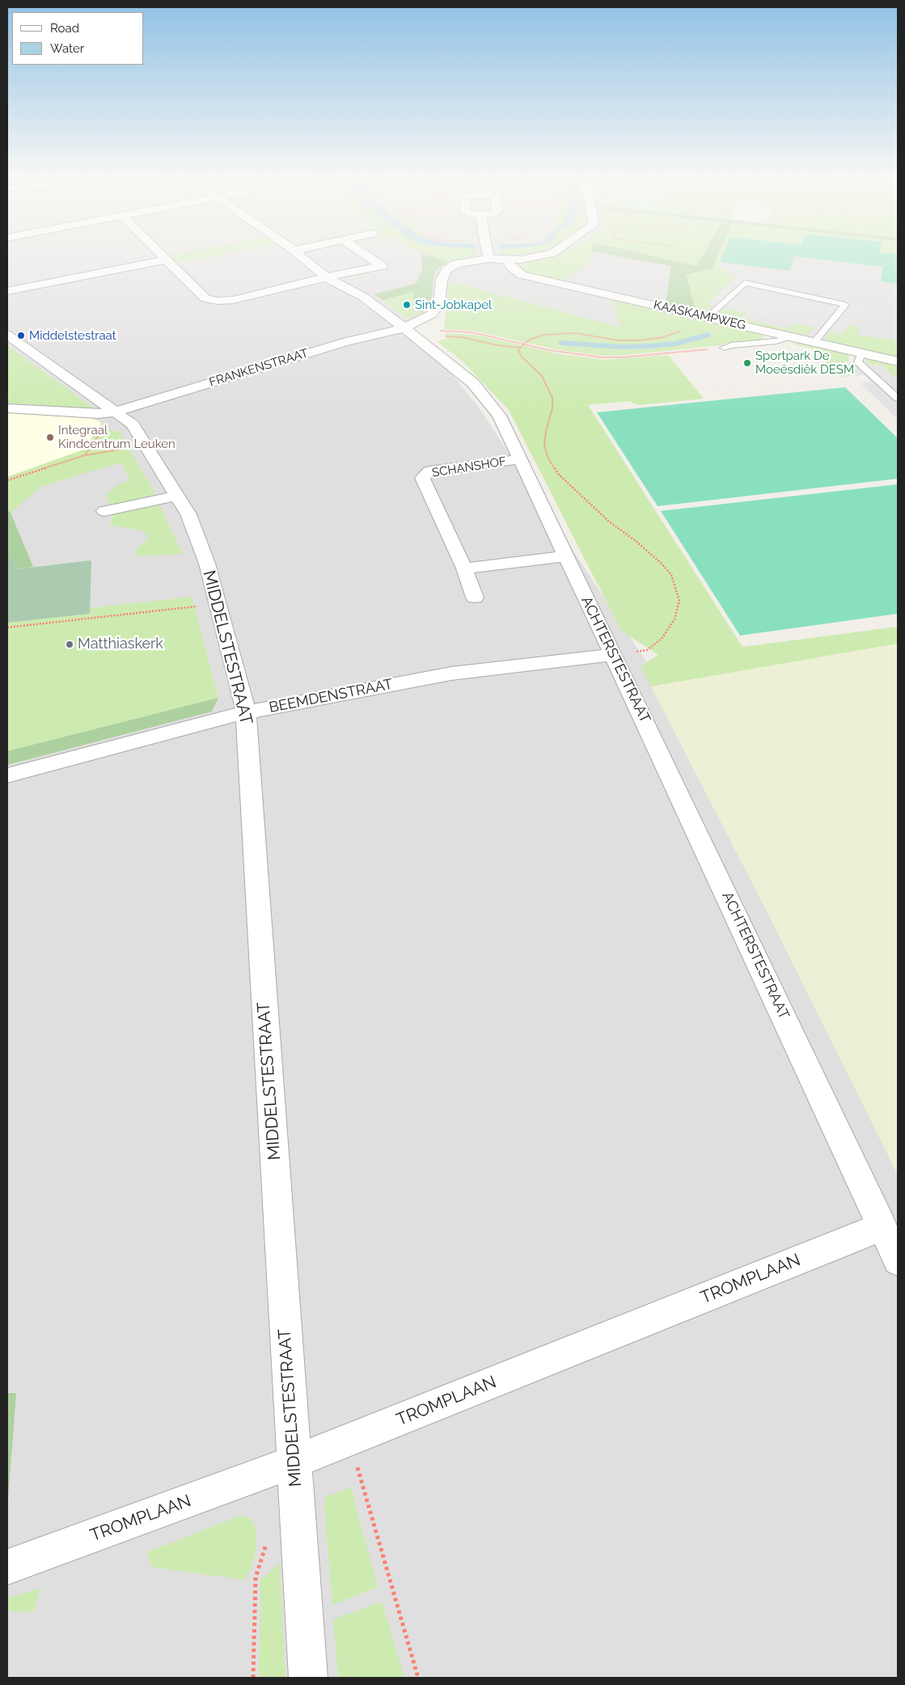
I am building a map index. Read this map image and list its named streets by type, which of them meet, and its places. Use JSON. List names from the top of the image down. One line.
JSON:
{"streets":{"street":["KAASKAMPWEG","FRANKENSTRAAT","SCHANSHOF","MIDDELSTESTRAAT","ACHTERSTESTRAAT","BEEMDENSTRAAT","TROMPLAAN"]},"crossings":[["KAASKAMPWEG","FRANKENSTRAAT"],["FRANKENSTRAAT","MIDDELSTESTRAAT"],["FRANKENSTRAAT","ACHTERSTESTRAAT"],["SCHANSHOF","ACHTERSTESTRAAT"],["MIDDELSTESTRAAT","BEEMDENSTRAAT"],["MIDDELSTESTRAAT","TROMPLAAN"],["ACHTERSTESTRAAT","BEEMDENSTRAAT"],["ACHTERSTESTRAAT","TROMPLAAN"]],"places":["Sint-Jobkapel","Middelstestraat","Sportpark De Moeësdiêk DESM","Integraal Kindcentrum Leuken","Matthiaskerk"],"legend":["Road","Water"]}
